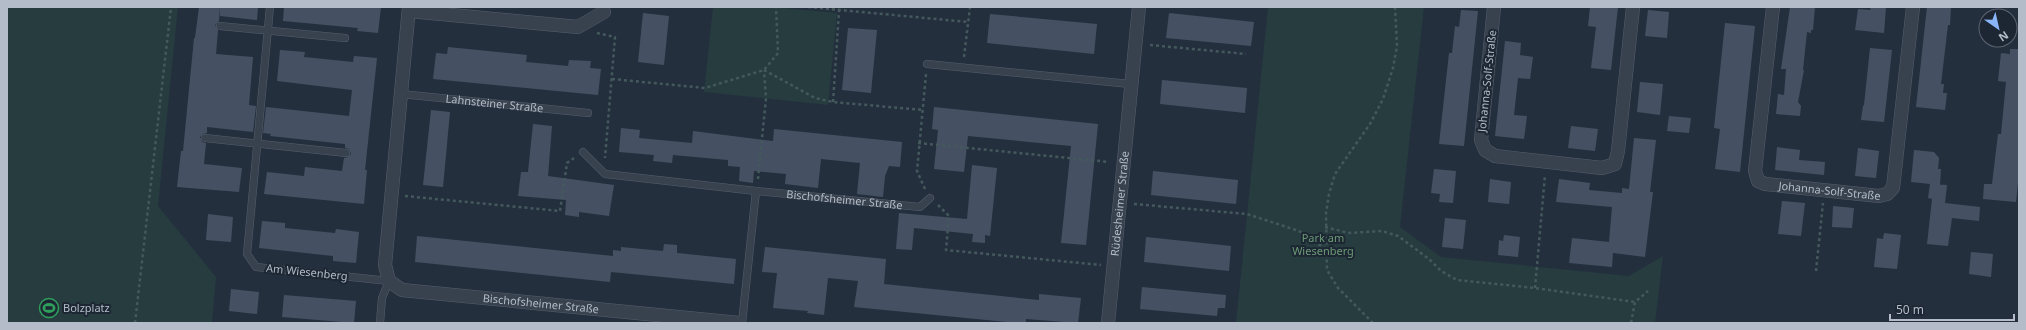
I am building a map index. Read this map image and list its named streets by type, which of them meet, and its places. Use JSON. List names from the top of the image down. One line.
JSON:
{"streets":{"street":["Johanna-Solf-Straße","Bischofsheimer Straße","Rüdesheimer Straße"],"lane":["Lahnsteiner Straße","Am Wiesenberg"]},"crossings":[["Bischofsheimer Straße","Am Wiesenberg"]],"parks":["Park am Wiesenberg"],"places":{"sports":["Bolzplatz"]},"scale_bar":"50 m","north":"bottom right"}
